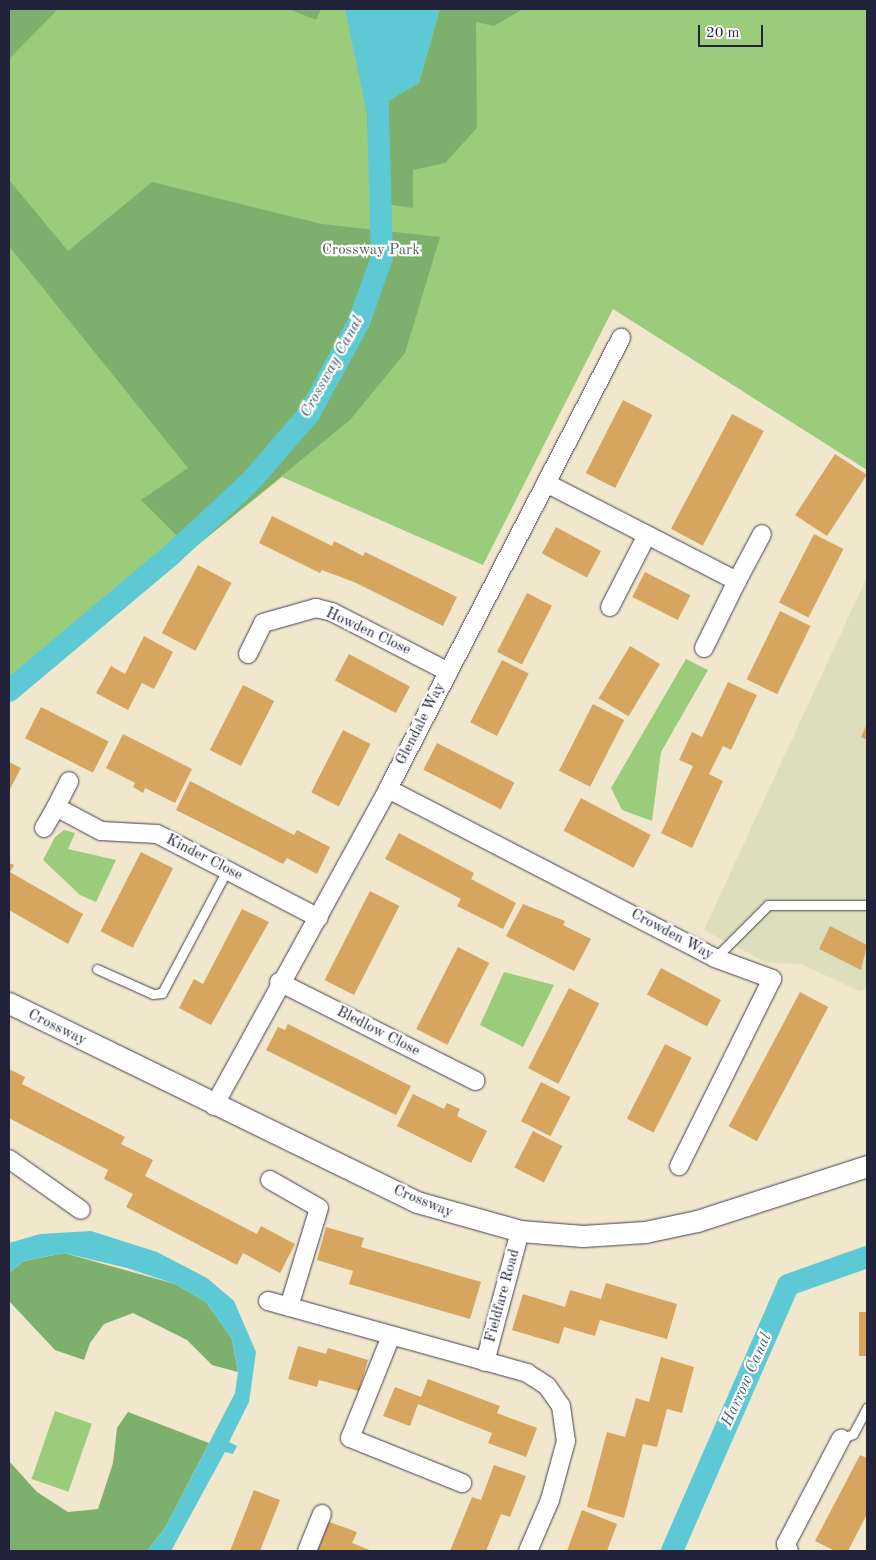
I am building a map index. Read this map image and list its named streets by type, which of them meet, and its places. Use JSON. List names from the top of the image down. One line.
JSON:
{"streets":{"street":["Howden Close","Glendale Way","Kinder Close","Crowden Way","Crossway","Bledlow Close","Fieldfare Road"]},"crossings":[["Howden Close","Glendale Way"],["Glendale Way","Kinder Close"],["Glendale Way","Crowden Way"],["Glendale Way","Crossway"],["Glendale Way","Bledlow Close"],["Crossway","Fieldfare Road"]],"water":["Crossway Canal","Harrow Canal"],"parks":["Crossway Park"],"scale_bar":"20 m"}
